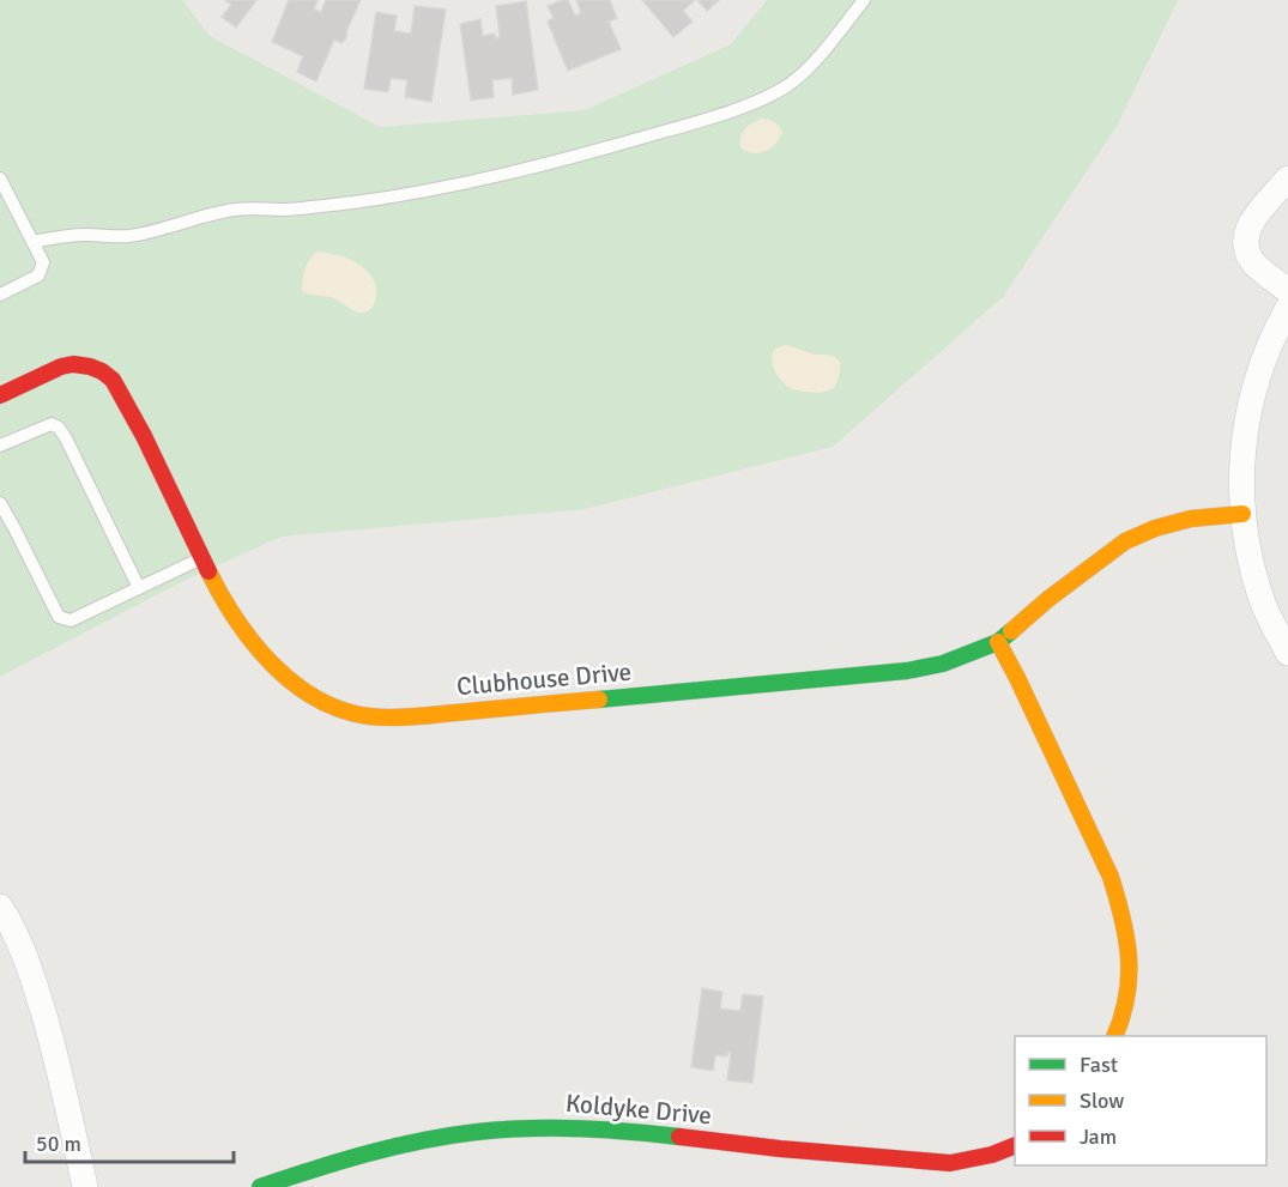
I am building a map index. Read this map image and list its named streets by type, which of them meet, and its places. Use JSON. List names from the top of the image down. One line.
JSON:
{"streets":{"street":["Clubhouse Drive","Koldyke Drive"]},"legend":["Fast","Slow","Jam"],"scale_bar":"50 m"}
